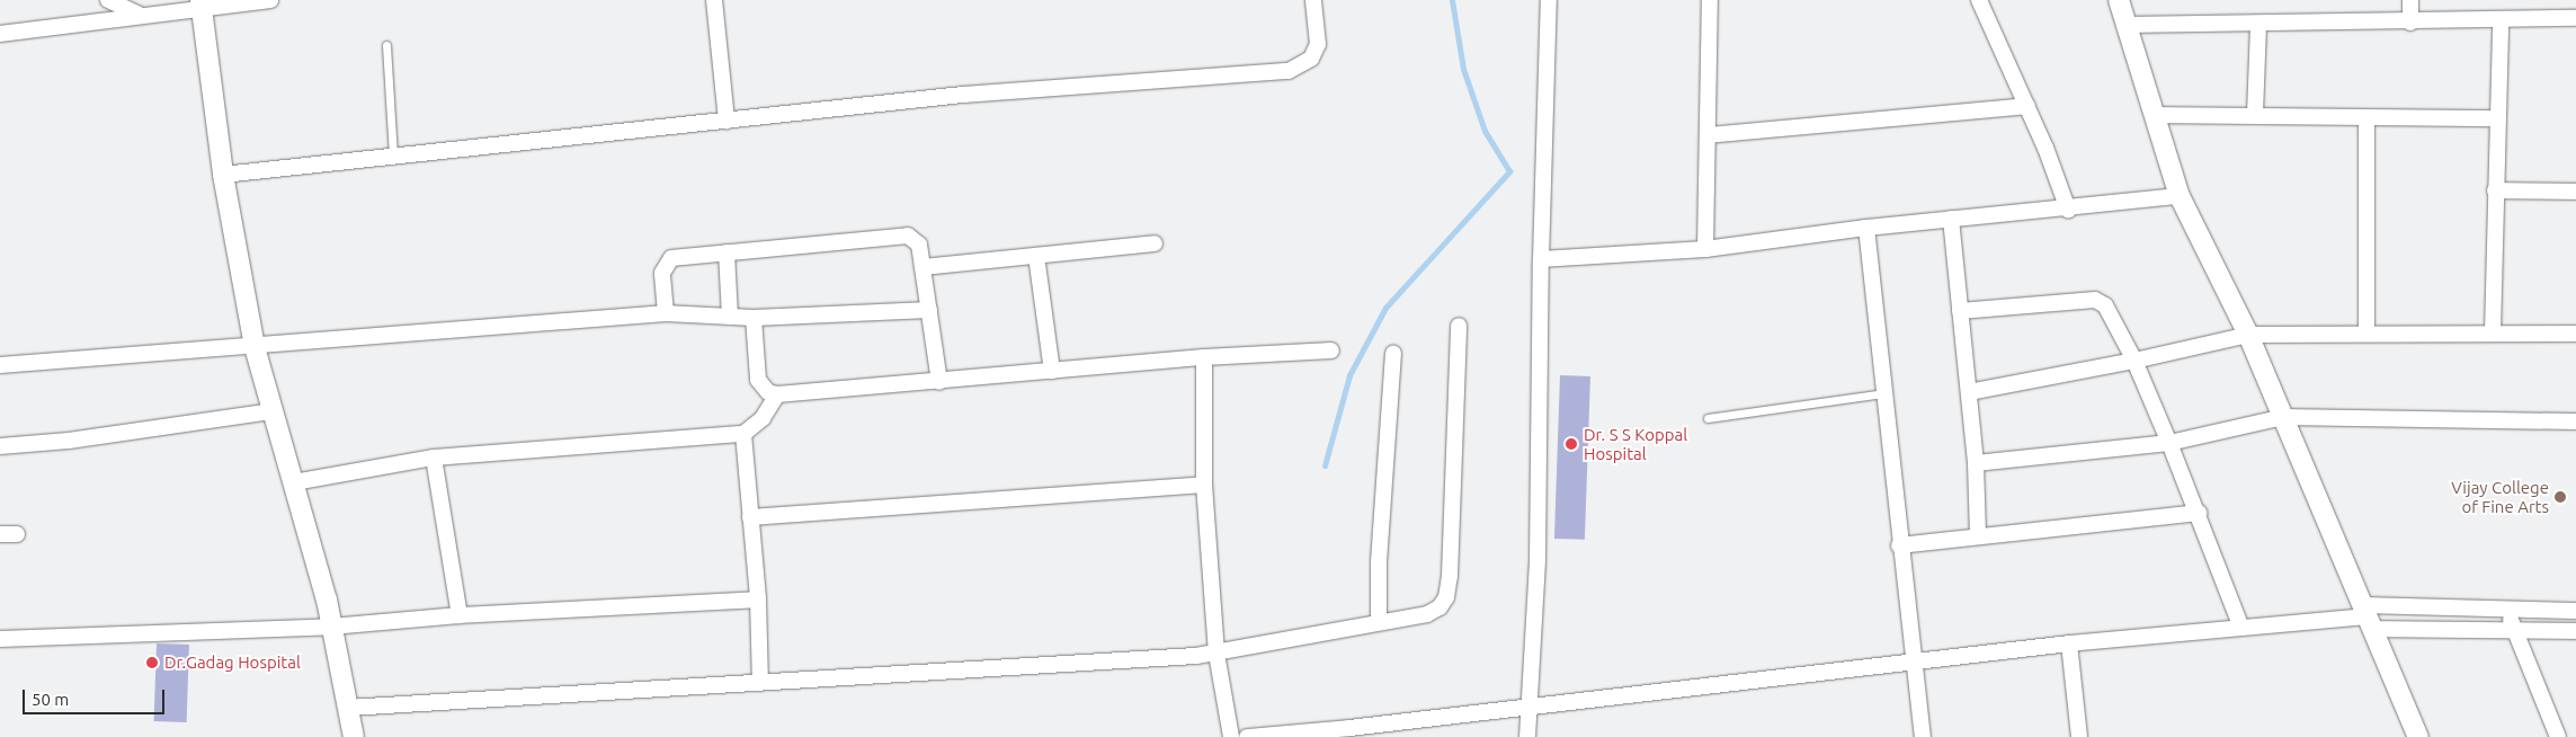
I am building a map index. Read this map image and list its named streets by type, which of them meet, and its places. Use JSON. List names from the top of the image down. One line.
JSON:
{"places":["Dr. S S Koppal Hospital","Vijay College of Fine Arts","Dr.Gadag Hospital"],"scale_bar":"50 m"}
